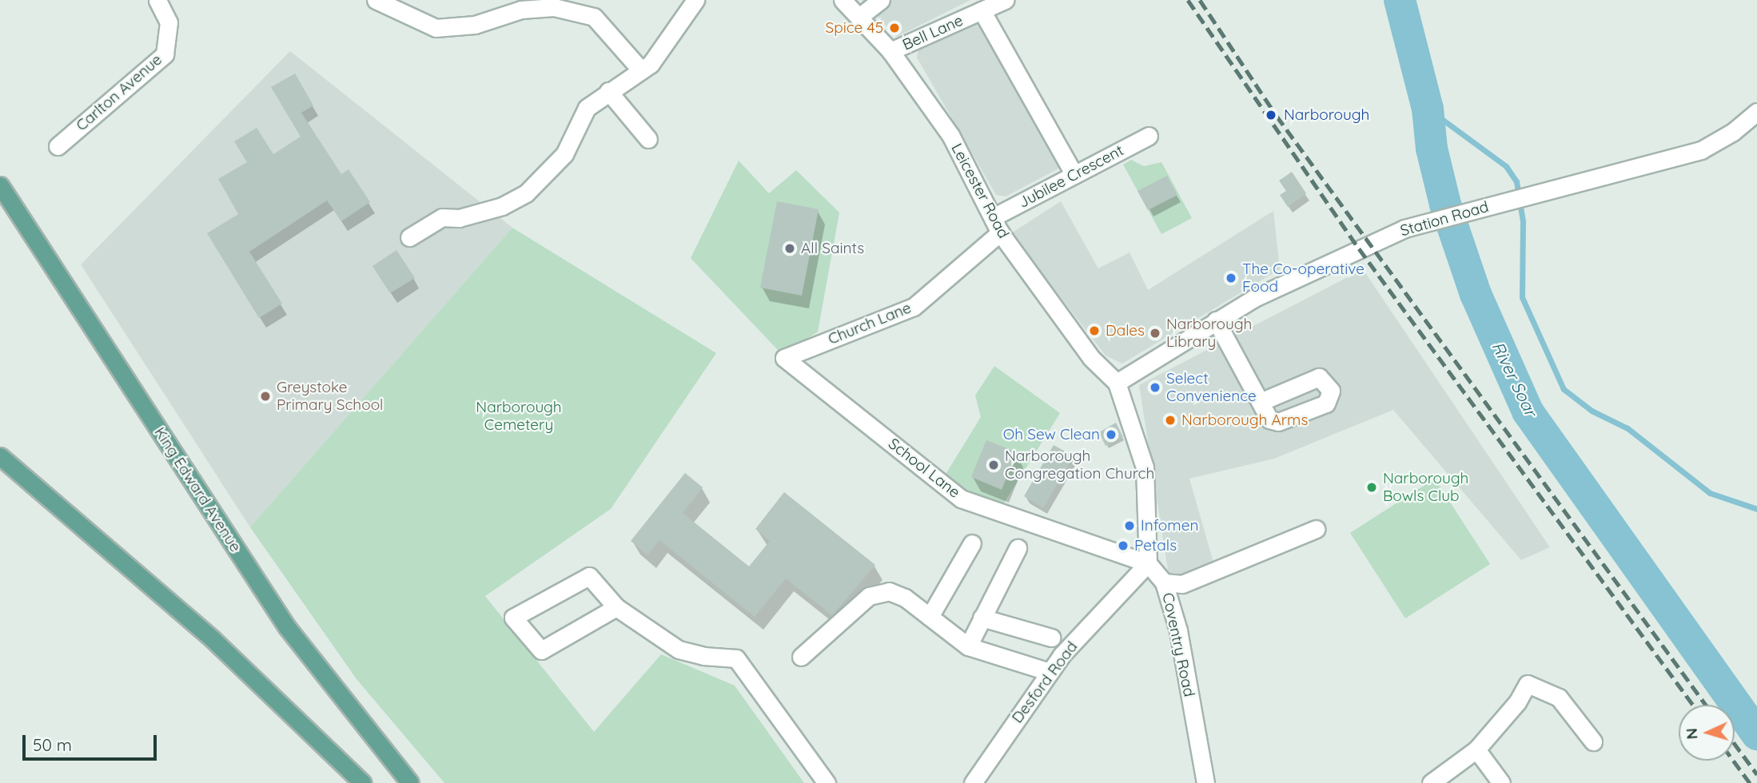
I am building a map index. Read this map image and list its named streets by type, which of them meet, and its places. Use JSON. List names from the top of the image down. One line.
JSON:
{"streets":{"main road":["King Edward Avenue"],"street":["Bell Lane","Carlton Avenue","Jubilee Crescent","Leicester Road","Station Road","Church Lane","School Lane","Coventry Road","Desford Road"]},"crossings":[["Bell Lane","Leicester Road"],["Jubilee Crescent","Leicester Road"],["Jubilee Crescent","Church Lane"],["Leicester Road","Station Road"],["Leicester Road","Church Lane"],["Church Lane","School Lane"],["School Lane","Coventry Road"],["School Lane","Desford Road"],["Coventry Road","Desford Road"]],"water":["River Soar"],"parks":["Narborough Cemetery"],"places":["Spice 45","Narborough","All Saints","The Co-operative Food","Dales","Narborough Library","Select Convenience","Greystoke Primary School","Narborough Arms","Oh Sew Clean","Narborough Congregation Church","Narborough Bowls Club","Infomen","Petals"],"scale_bar":"50 m","north":"left"}
